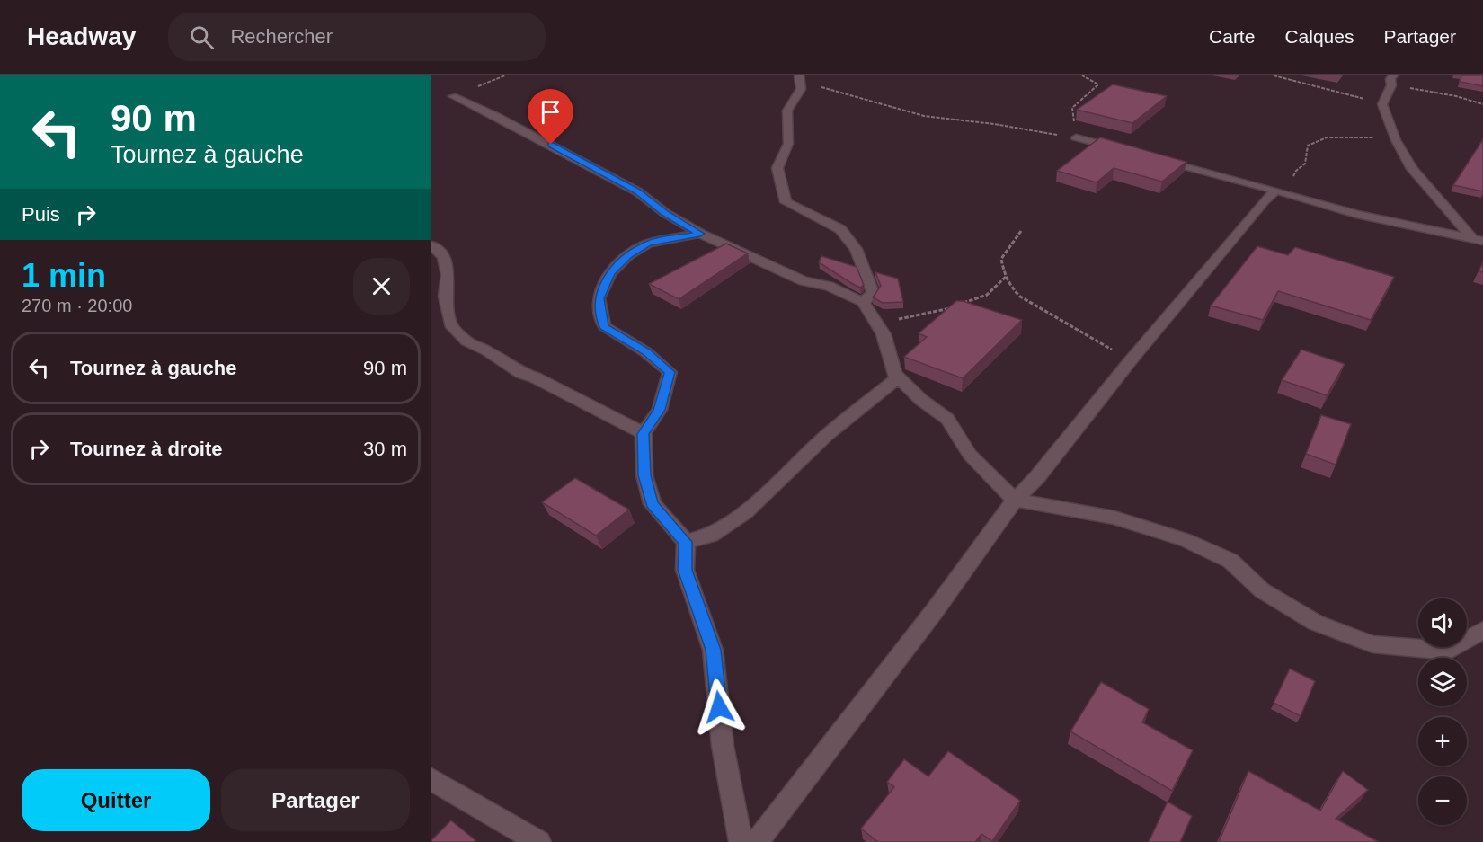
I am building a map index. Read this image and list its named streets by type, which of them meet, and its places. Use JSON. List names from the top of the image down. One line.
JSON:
{"page":{"header":"Headway","search":"Rechercher","nav":["Carte","Calques","Partager"],"turn":["90 m","Tournez à gauche"],"then":"Puis","heading":["1 min","270 m · 20:00"],"list":[{"name":"Tournez à gauche","value":"90 m"},{"name":"Tournez à droite","value":"30 m"}],"map_buttons":["+","−"],"buttons":["Quitter","Partager"]}}
